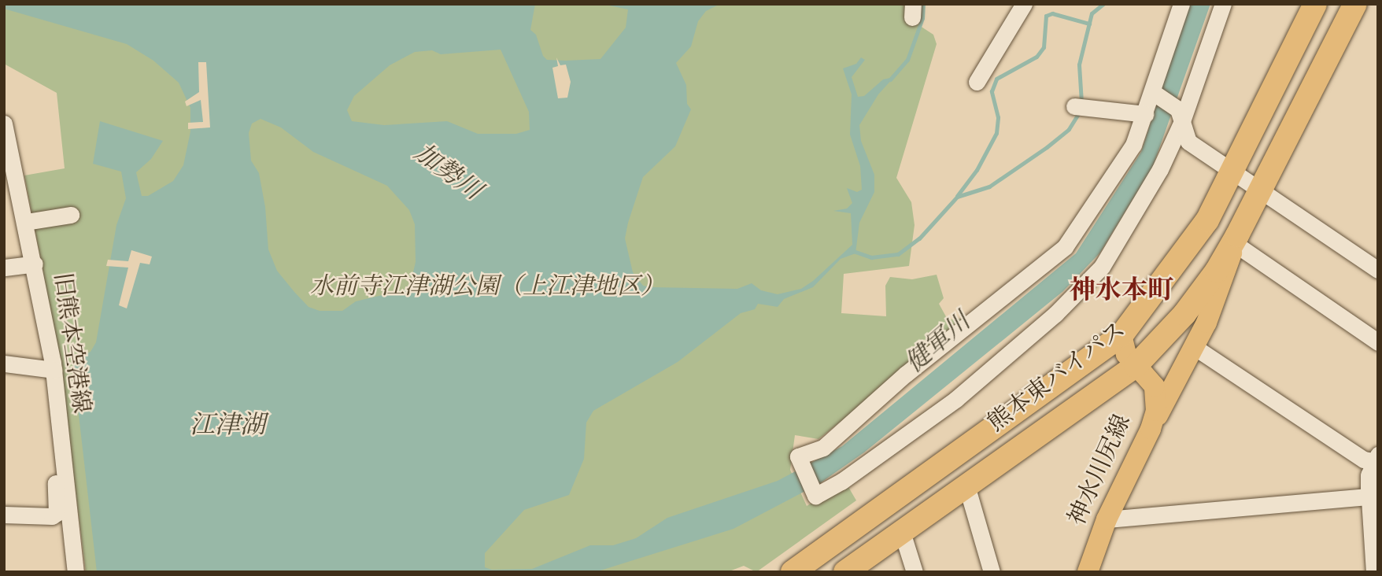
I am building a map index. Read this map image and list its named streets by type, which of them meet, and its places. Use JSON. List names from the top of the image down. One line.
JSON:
{"streets":{"highway":["熊本東バイパス"],"main road":["神水川尻線"],"street":["旧熊本空港線"]},"crossings":[["熊本東バイパス","神水川尻線"]],"districts":["神水本町"],"water":["加勢川","健軍川","江津湖"],"parks":["水前寺江津湖公園（上江津地区）"]}
